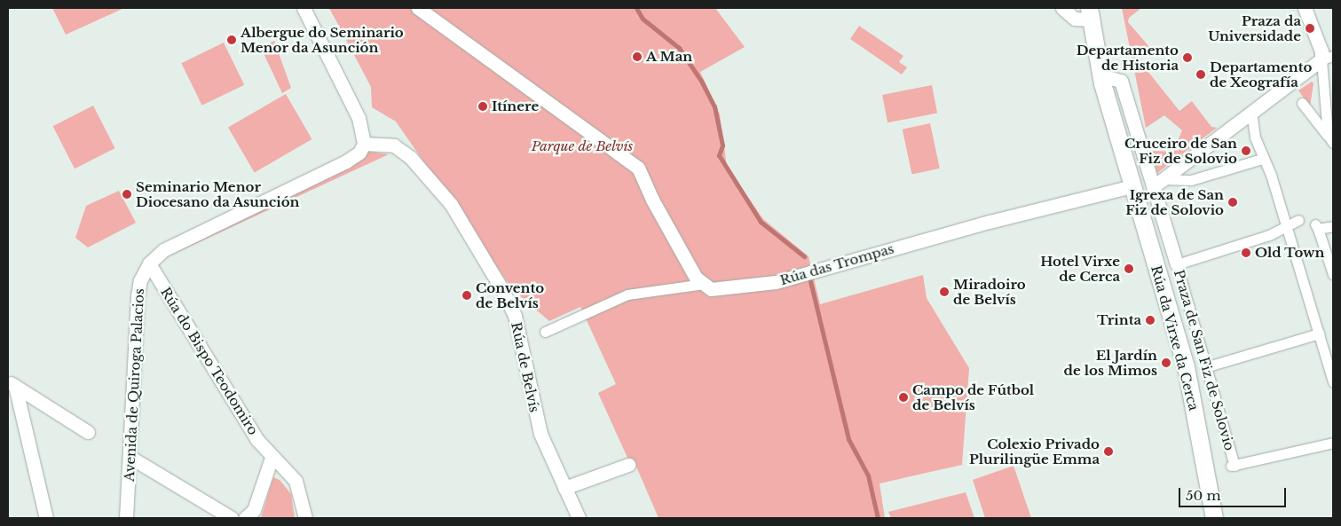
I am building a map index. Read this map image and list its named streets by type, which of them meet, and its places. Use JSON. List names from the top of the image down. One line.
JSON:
{"streets":{"street":["Rúa das Trompas","Rúa da Virxe da Cerca","Praza de San Fiz de Solovio","Rúa do Bispo Teodomiro","Rúa de Belvís","Avenida de Quiroga Palacios"]},"crossings":[["Rúa das Trompas","Rúa da Virxe da Cerca"],["Rúa do Bispo Teodomiro","Avenida de Quiroga Palacios"],["Rúa de Belvís","Avenida de Quiroga Palacios"]],"parks":["Parque de Belvís"],"places":["Praza da Universidade","Albergue do Seminario Menor da Asunción","A Man","Departamento de Historia","Departamento de Xeografía","Itínere","Cruceiro de San Fiz de Solovio","Seminario Menor Diocesano da Asunción","Igrexa de San Fiz de Solovio","Old Town","Hotel Virxe de Cerca","Miradoiro de Belvís","Convento de Belvís","Trinta","El Jardín de los Mimos","Campo de Fútbol de Belvís","Colexio Privado Plurilingüe Emma"],"scale_bar":"50 m"}
